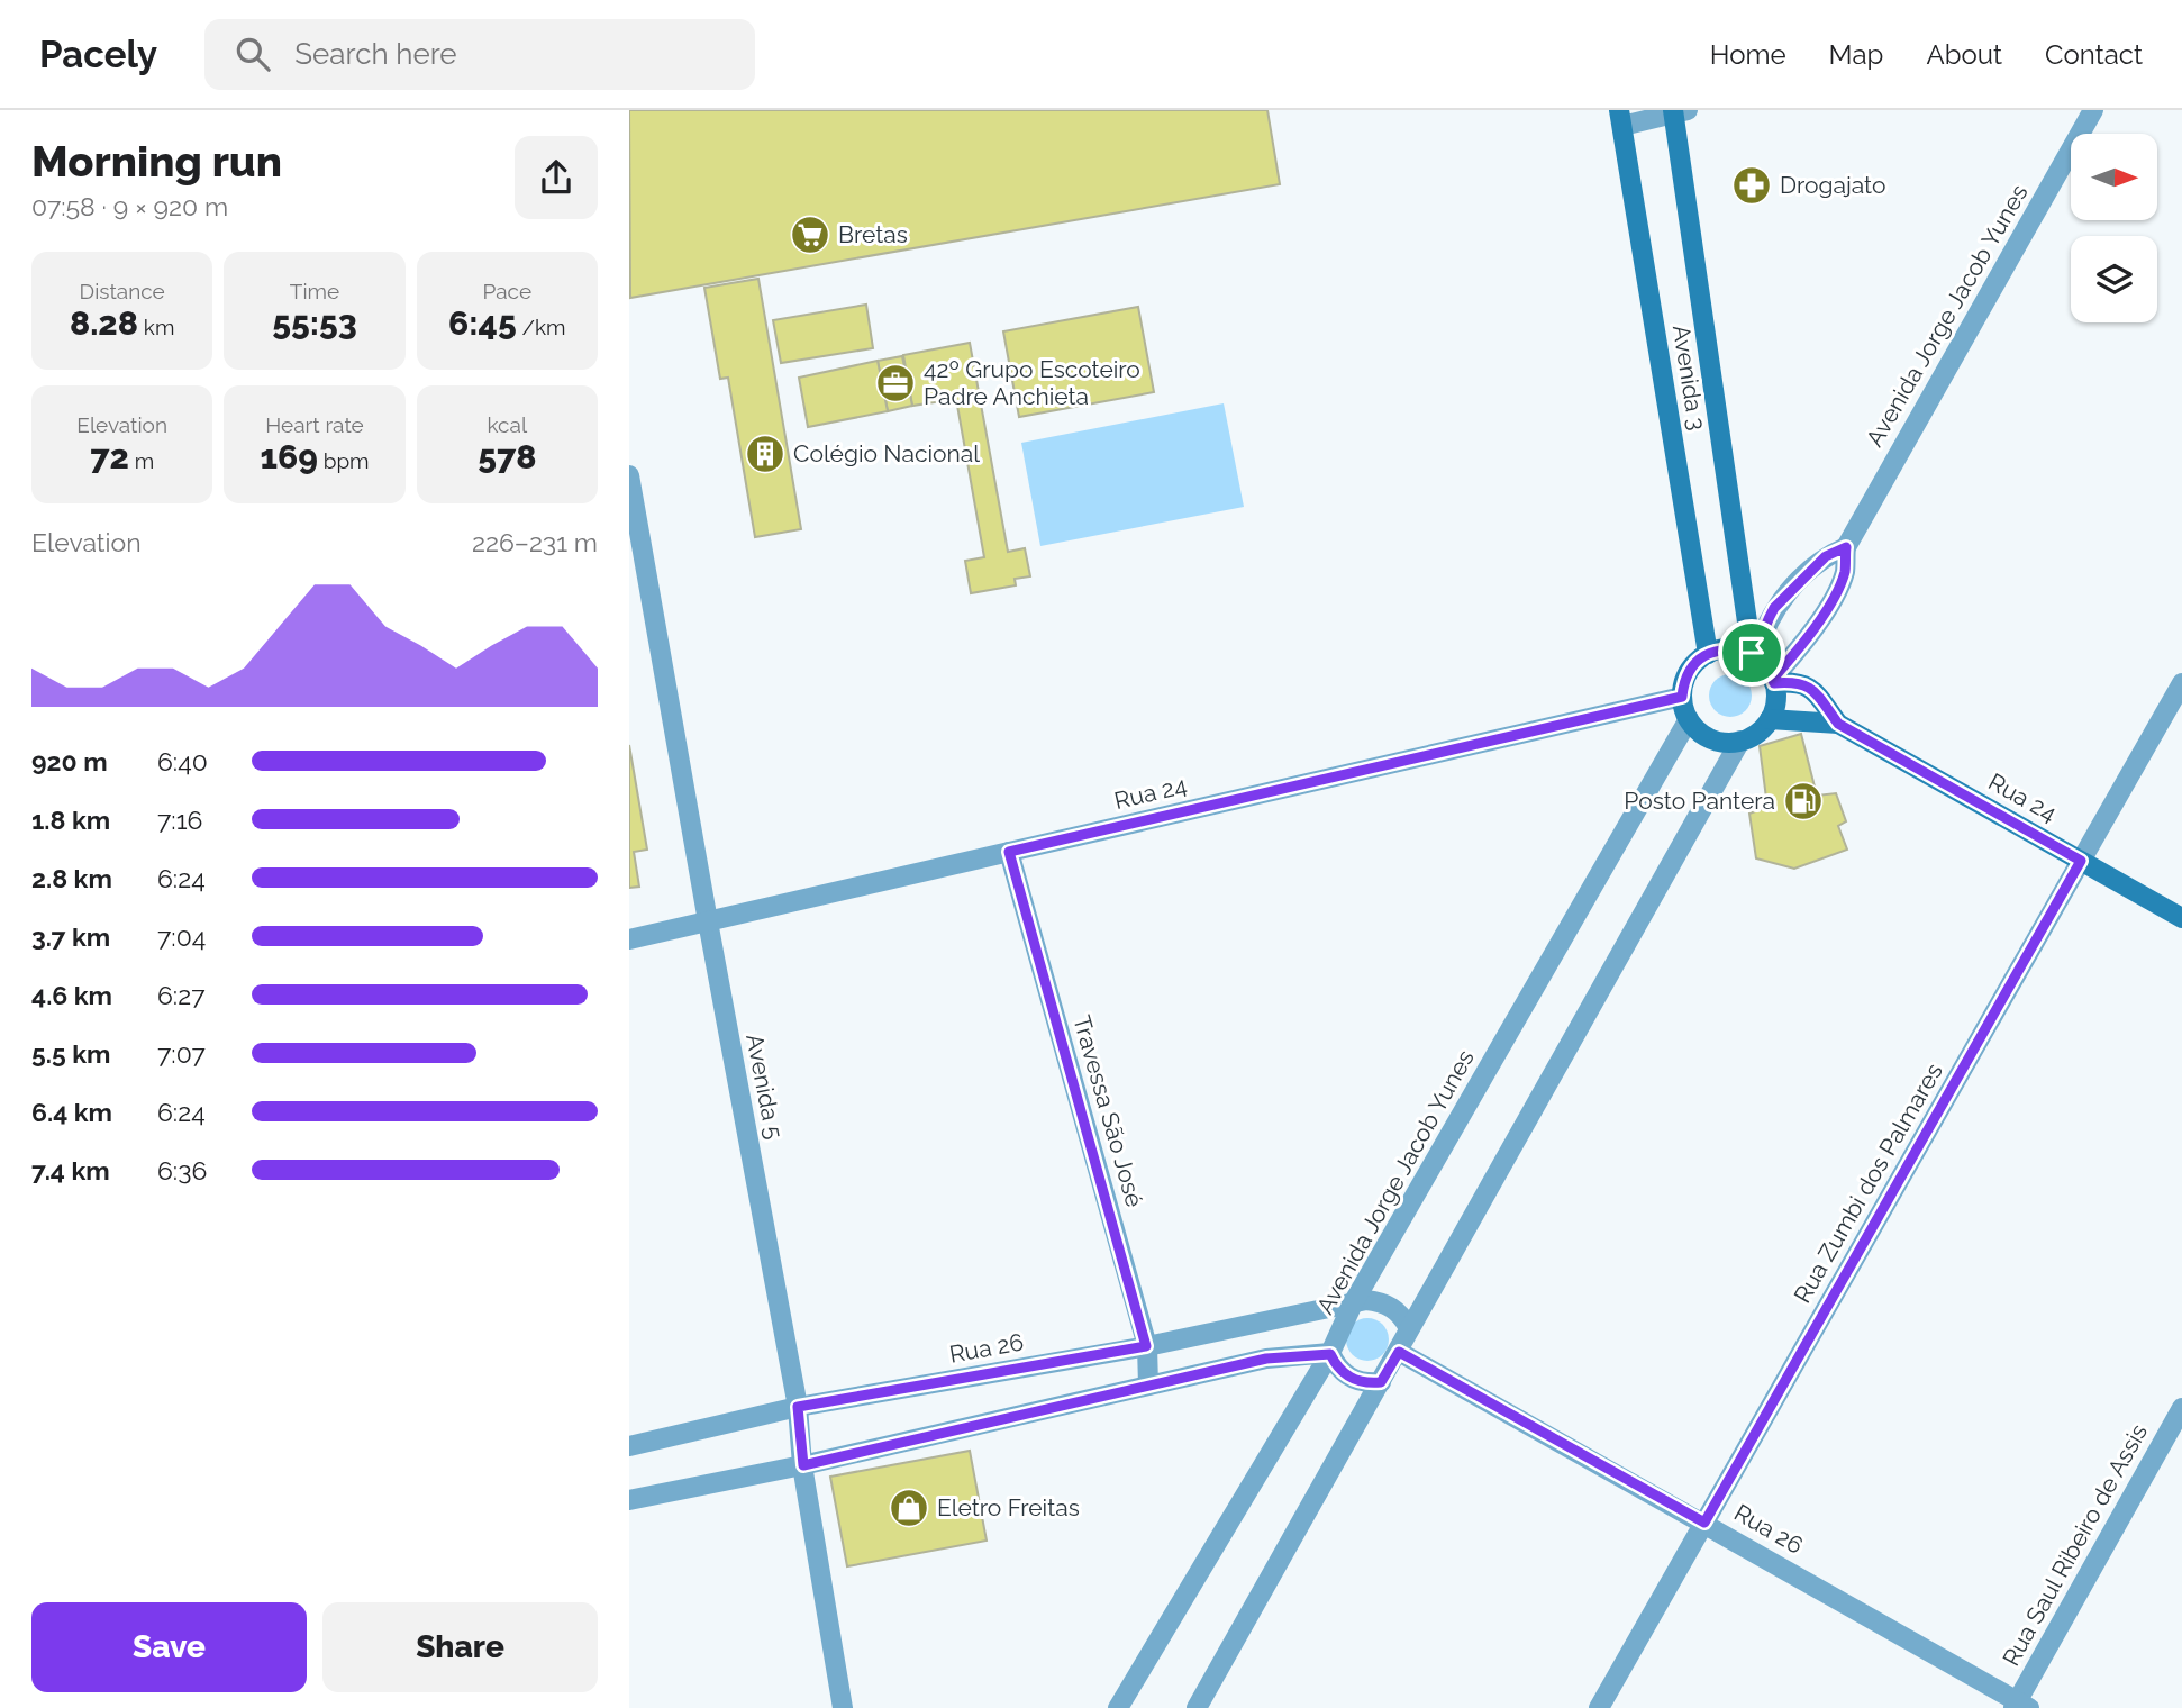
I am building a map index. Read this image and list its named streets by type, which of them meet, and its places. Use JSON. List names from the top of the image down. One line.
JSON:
{"streets":{"main road":["Avenida 3","Rua 24"],"street":["Avenida Jorge Jacob Yunes","Avenida 5","Travessa São José","Rua Zumbi dos Palmares","Rua 26","Rua Saul Ribeiro de Assis"]},"crossings":[["Avenida Jorge Jacob Yunes","Avenida 3"],["Avenida Jorge Jacob Yunes","Rua 24"],["Avenida Jorge Jacob Yunes","Rua 26"],["Avenida 3","Rua 24"],["Rua 24","Avenida 5"],["Rua 24","Travessa São José"],["Rua 24","Rua Zumbi dos Palmares"],["Avenida 5","Rua 26"],["Travessa São José","Rua 26"],["Rua Zumbi dos Palmares","Rua 26"],["Rua 26","Rua Saul Ribeiro de Assis"]],"places":{"pharmacy":["Drogajato"],"supermarket":["Bretas"],"office":["42º Grupo Escoteiro Padre Anchieta"],"building":["Colégio Nacional"],"fuel station":["Posto Pantera"],"shop":["Eletro Freitas"]},"north":"right","page":{"header":"Pacely","search":"Search here","nav":["Home","Map","About","Contact"],"heading":["Morning run","07:58 · 9 × 920 m"],"stats":[["Distance","8.28 km"],["Time","55:53"],["Pace","6:45 /km"],["Elevation","72 m"],["Heart rate","169 bpm"],["kcal","578"]],"chart":["Elevation","226–231 m"],"list":[{"name":"920 m","note":"6:40"},{"name":"1.8 km","note":"7:16"},{"name":"2.8 km","note":"6:24"},{"name":"3.7 km","note":"7:04"},{"name":"4.6 km","note":"6:27"},{"name":"5.5 km","note":"7:07"},{"name":"6.4 km","note":"6:24"},{"name":"7.4 km","note":"6:36"}],"buttons":["Save","Share"]}}
